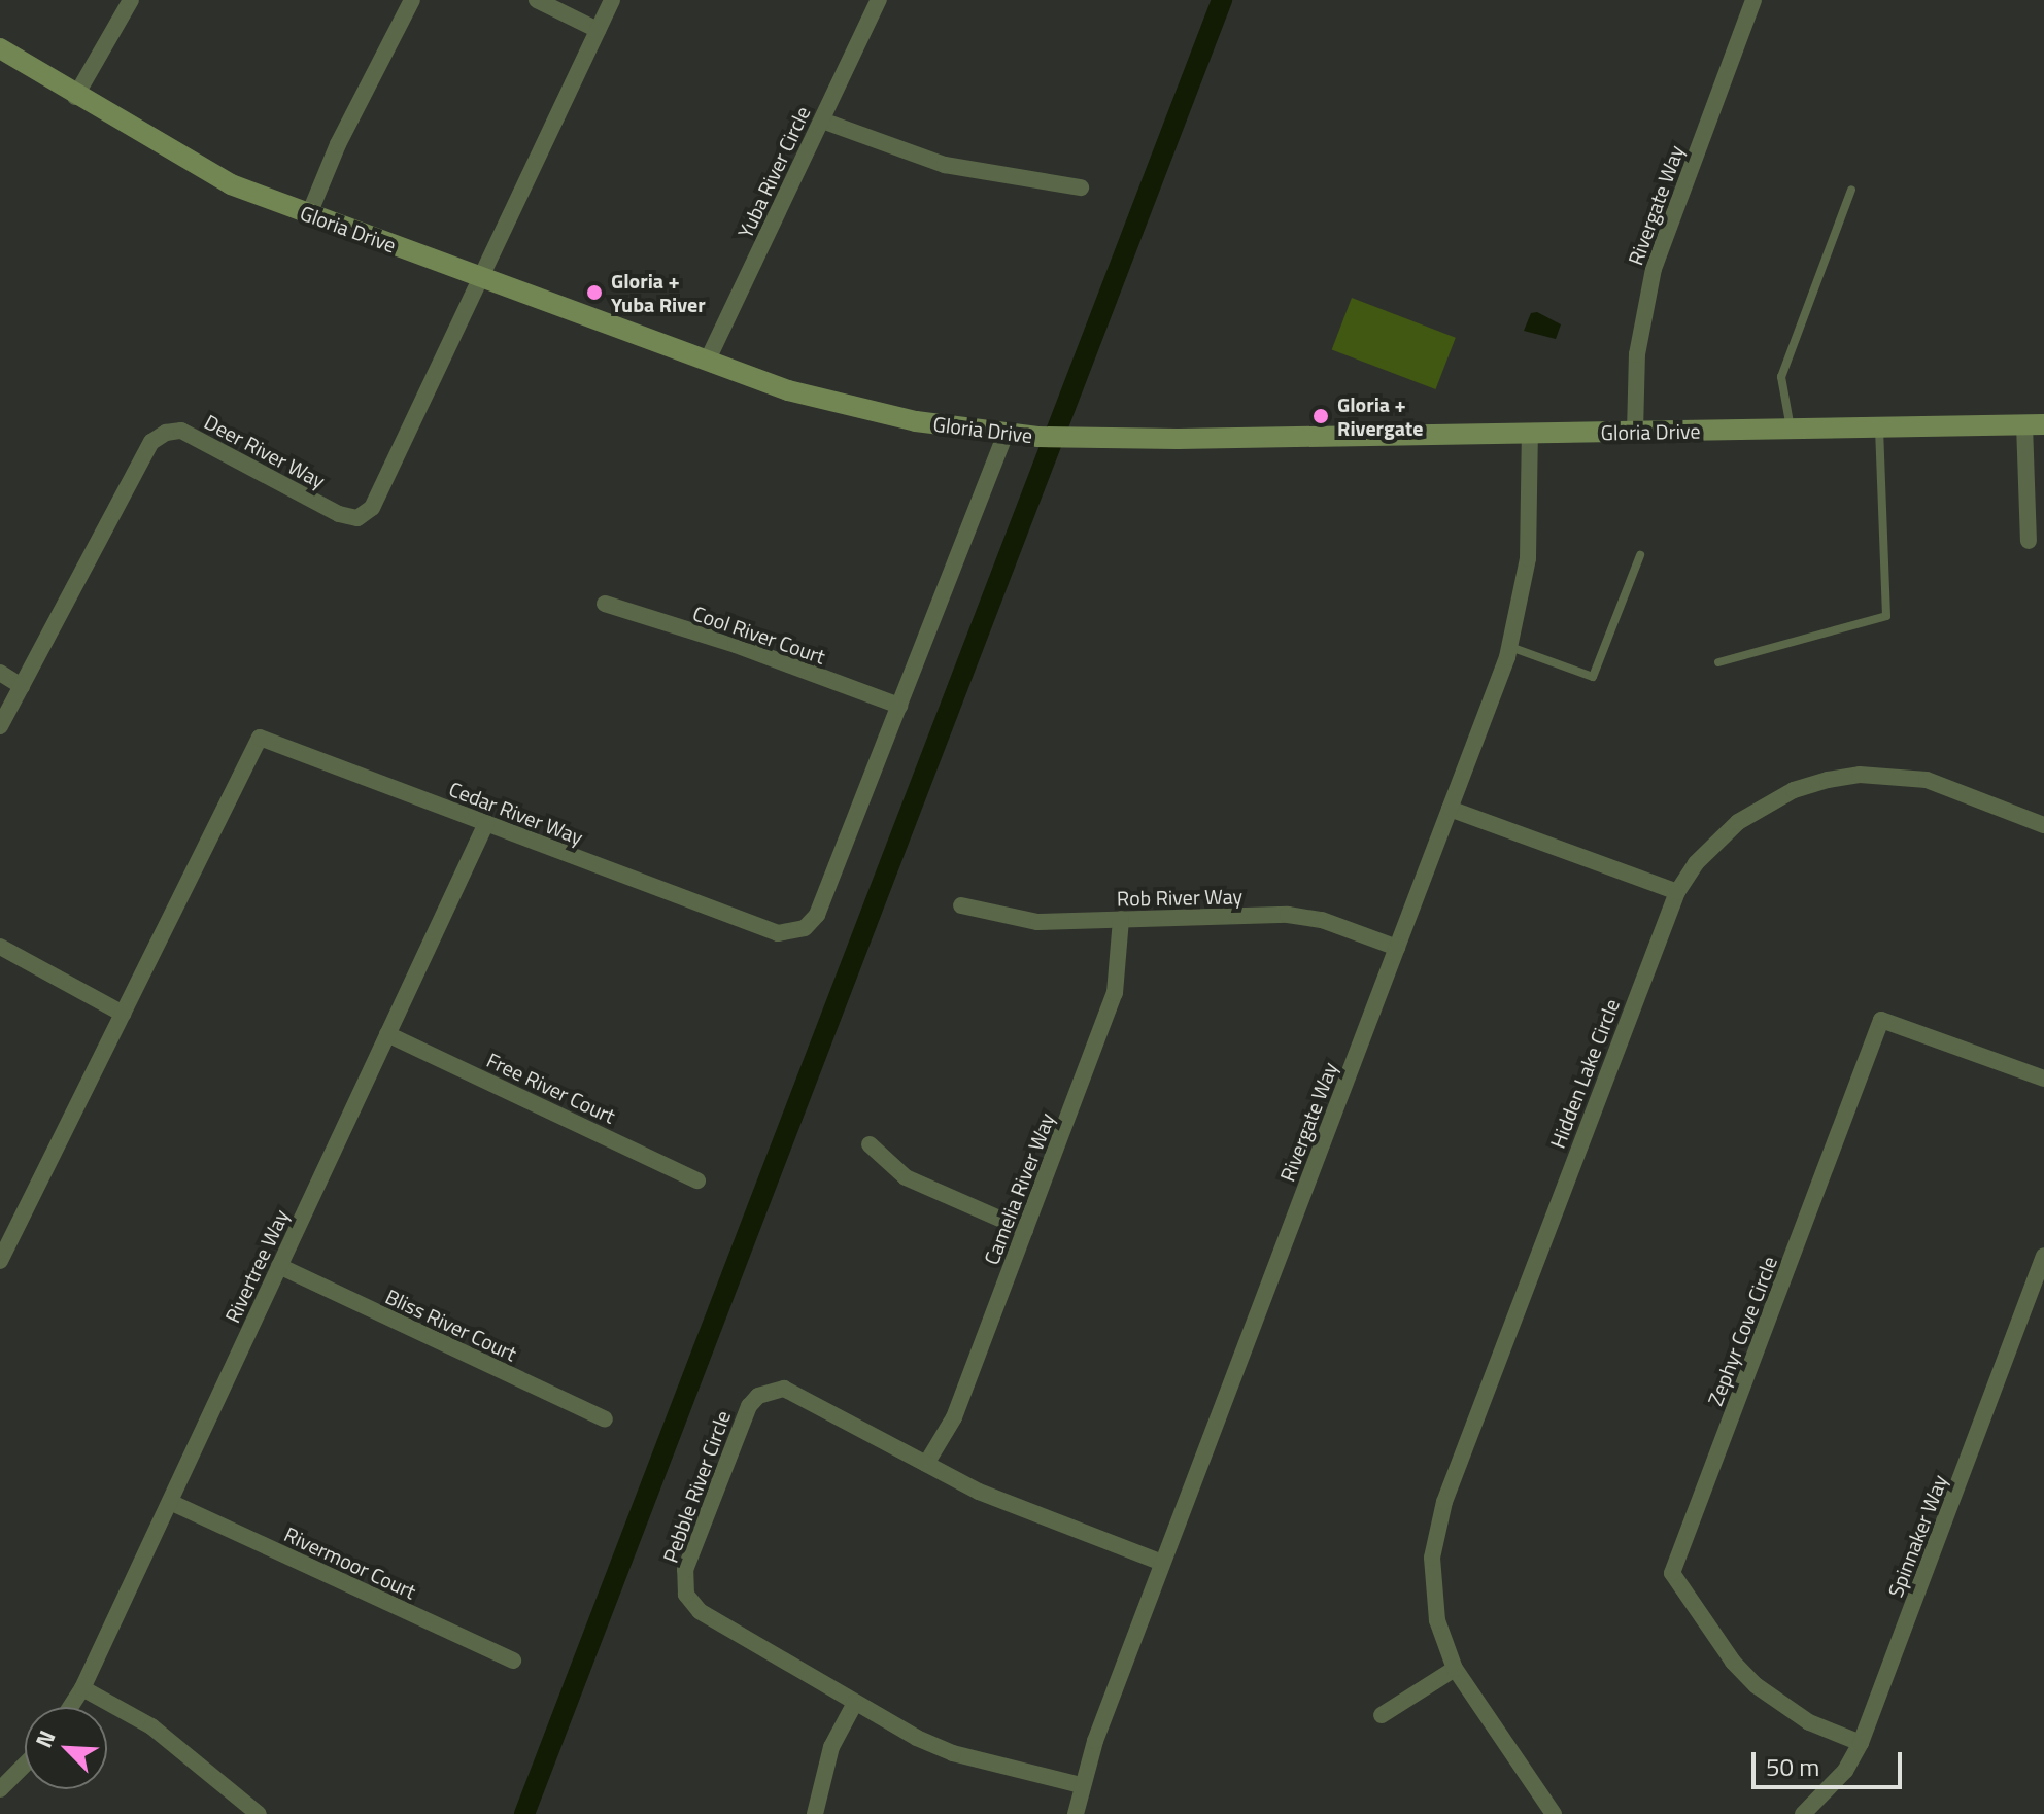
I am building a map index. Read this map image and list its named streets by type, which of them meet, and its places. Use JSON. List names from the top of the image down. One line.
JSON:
{"streets":{"street":["Yuba River Circle","Rivergate Way","Gloria Drive","Deer River Way","Cool River Court","Cedar River Way","Rob River Way","Hidden Lake Circle","Free River Court","Camelia River Way","Rivertree Way","Bliss River Court","Zephyr Cove Circle","Pebble River Circle","Spinnaker Way","Rivermoor Court"]},"crossings":[["Yuba River Circle","Gloria Drive"],["Rivergate Way","Gloria Drive"],["Rivergate Way","Rob River Way"],["Rivergate Way","Pebble River Circle"],["Gloria Drive","Deer River Way"],["Gloria Drive","Cedar River Way"],["Cool River Court","Cedar River Way"],["Cedar River Way","Rivertree Way"],["Rob River Way","Camelia River Way"],["Free River Court","Rivertree Way"],["Camelia River Way","Pebble River Circle"],["Rivertree Way","Bliss River Court"],["Rivertree Way","Rivermoor Court"],["Zephyr Cove Circle","Spinnaker Way"]],"places":["Gloria + Yuba River","Gloria + Rivergate"],"scale_bar":"50 m","north":"top left"}
